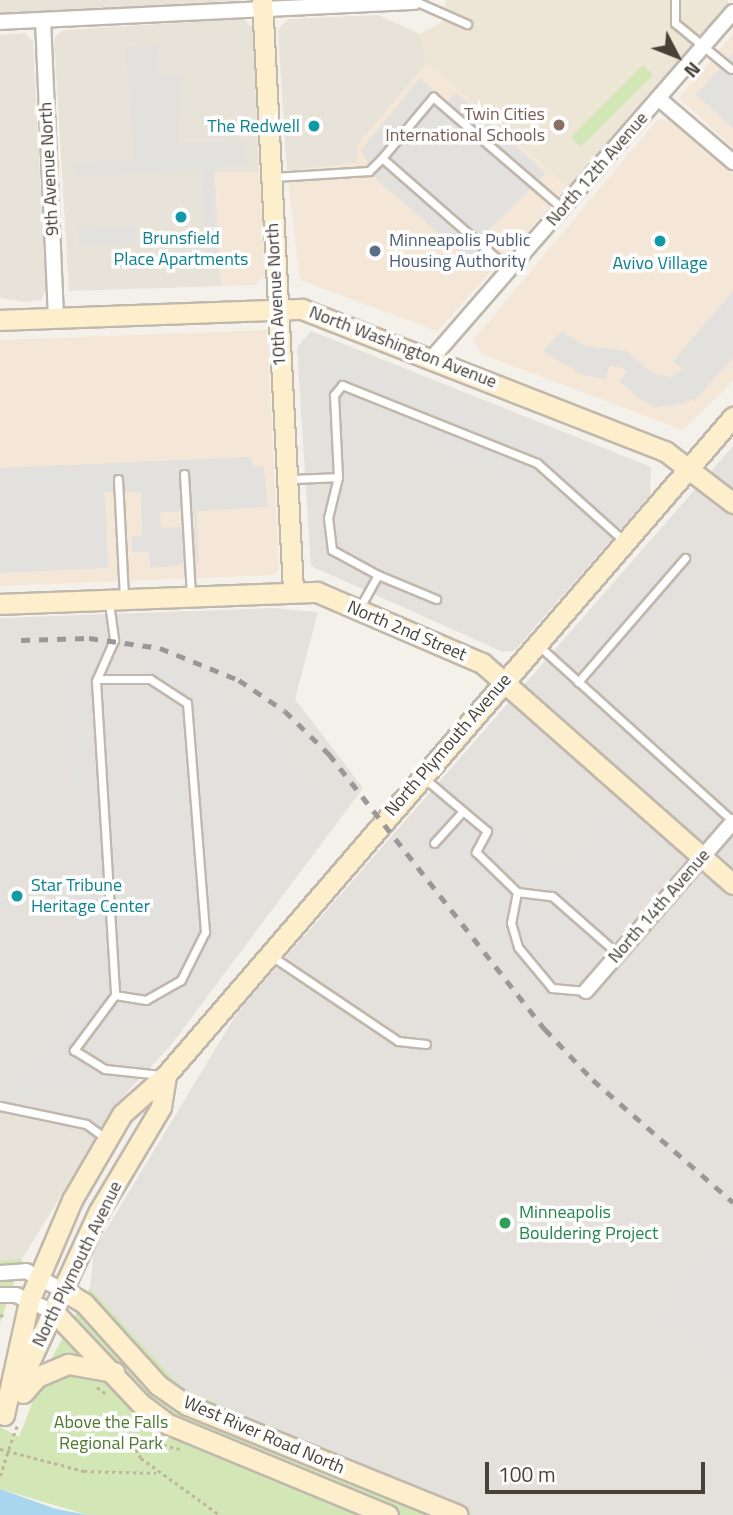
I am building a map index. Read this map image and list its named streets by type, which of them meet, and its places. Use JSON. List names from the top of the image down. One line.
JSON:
{"streets":{"main road":["10th Avenue North","North Washington Avenue","North 2nd Street","North Plymouth Avenue","West River Road North"],"street":["9th Avenue North","North 12th Avenue","North 14th Avenue"]},"crossings":[["9th Avenue North","North Washington Avenue"],["North 12th Avenue","North Washington Avenue"],["10th Avenue North","North Washington Avenue"],["10th Avenue North","North 2nd Street"],["North Washington Avenue","North Plymouth Avenue"],["North 2nd Street","North Plymouth Avenue"],["North 2nd Street","North 14th Avenue"],["North Plymouth Avenue","West River Road North"]],"parks":["Above the Falls Regional Park"],"places":["Twin Cities International Schools","The Redwell","Brunsfield Place Apartments","Avivo Village","Minneapolis Public Housing Authority","Star Tribune Heritage Center","Minneapolis Bouldering Project"],"scale_bar":"100 m","north":"bottom right"}
